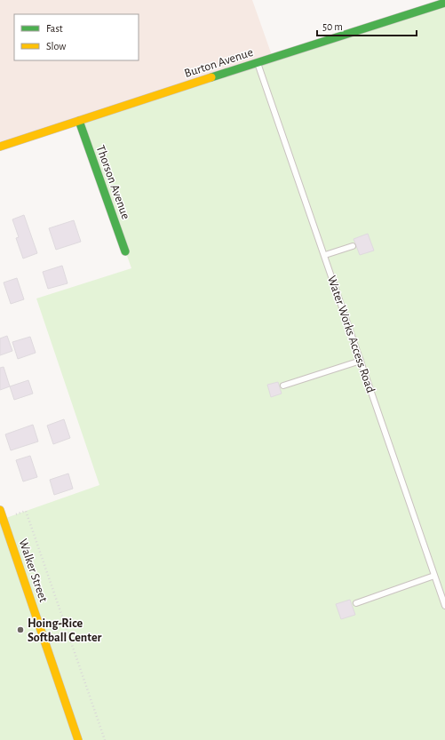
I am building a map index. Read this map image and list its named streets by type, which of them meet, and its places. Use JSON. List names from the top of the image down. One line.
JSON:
{"streets":{"street":["Burton Avenue","Thorson Avenue","Walker Street"],"lane":["Water Works Access Road"]},"crossings":[["Burton Avenue","Thorson Avenue"],["Burton Avenue","Water Works Access Road"]],"places":["Hoing-Rice Softball Center"],"legend":["Fast","Slow"],"scale_bar":"50 m"}
